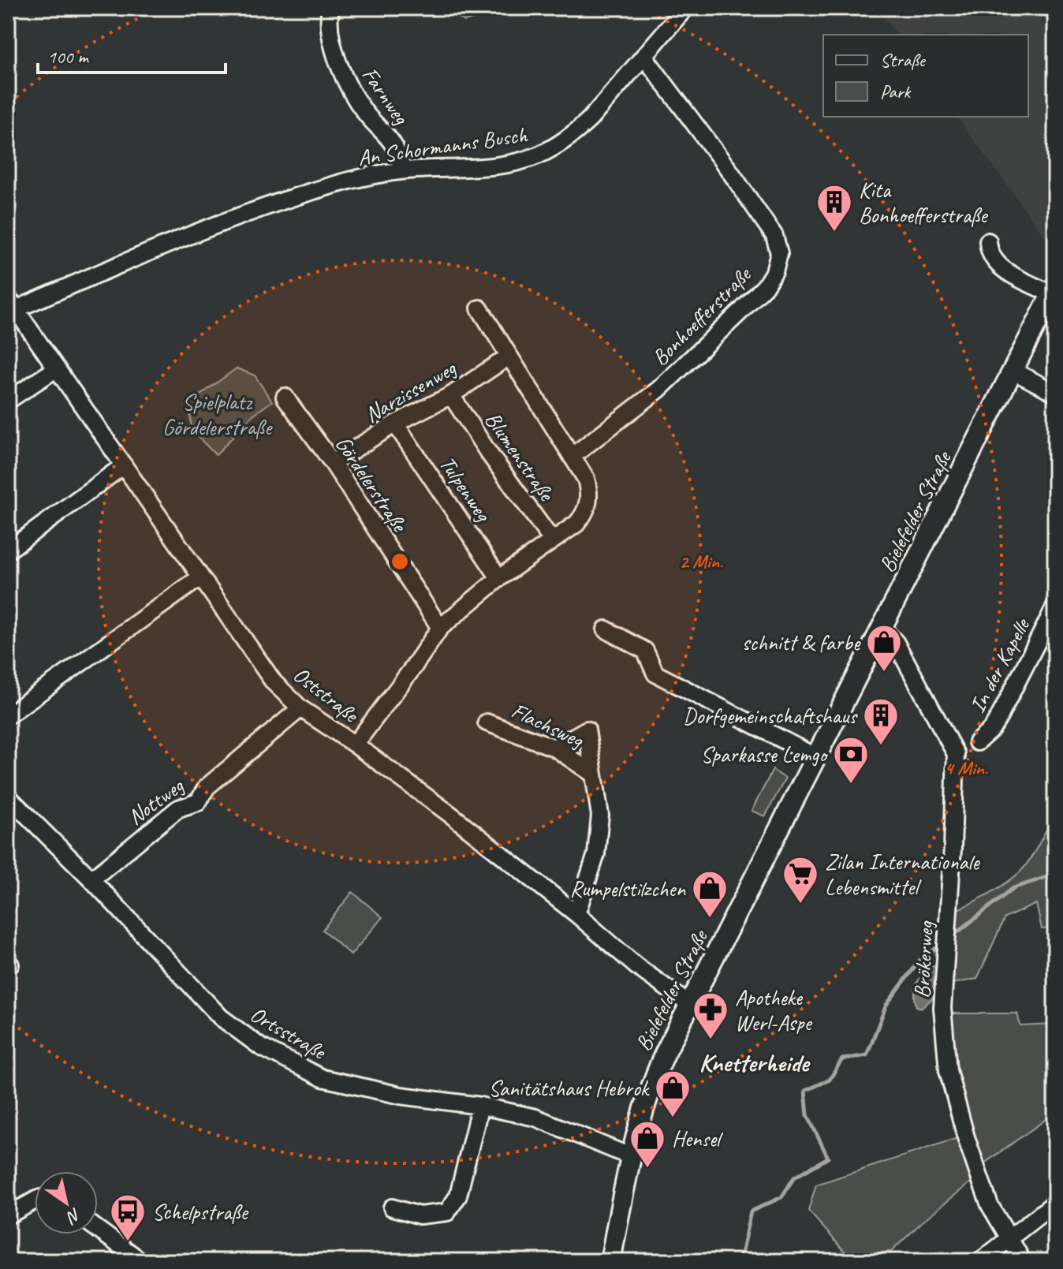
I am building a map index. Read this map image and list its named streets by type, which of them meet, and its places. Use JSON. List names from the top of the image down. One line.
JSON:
{"streets":{"main road":["Bielefelder Straße"],"street":["Farnweg","An Schormanns Busch","Bonhoefferstraße","Narzissenweg","Blumenstraße","Gördelerstraße","Tulpenweg","In der Kapelle","Oststraße","Flachsweg","Nottweg","Brökerweg","Ortsstraße"]},"crossings":[["Farnweg","An Schormanns Busch"],["An Schormanns Busch","Bonhoefferstraße"],["An Schormanns Busch","Oststraße"],["Narzissenweg","Blumenstraße"],["Narzissenweg","Gördelerstraße"],["Narzissenweg","Tulpenweg"],["Bielefelder Straße","Oststraße"],["Bielefelder Straße","Brökerweg"],["Bielefelder Straße","Ortsstraße"],["Oststraße","Flachsweg"],["Oststraße","Nottweg"],["Nottweg","Ortsstraße"]],"districts":["Knetterheide"],"parks":["Spielplatz Gördelerstraße"],"places":{"building":["Kita Bonhoefferstraße","Dorfgemeinschaftshaus"],"shop":["schnitt & farbe","Rumpelstilzchen","Sanitätshaus Hebrok","Hensel"],"bank":["Sparkasse Lemgo"],"supermarket":["Zilan Internationale Lebensmittel"],"pharmacy":["Apotheke Werl-Aspe"],"bus stop":["Schelpstraße"]},"legend":["Straße","Park"],"scale_bar":"100 m","north":"bottom right","rings":["2 Min.","4 Min."]}
